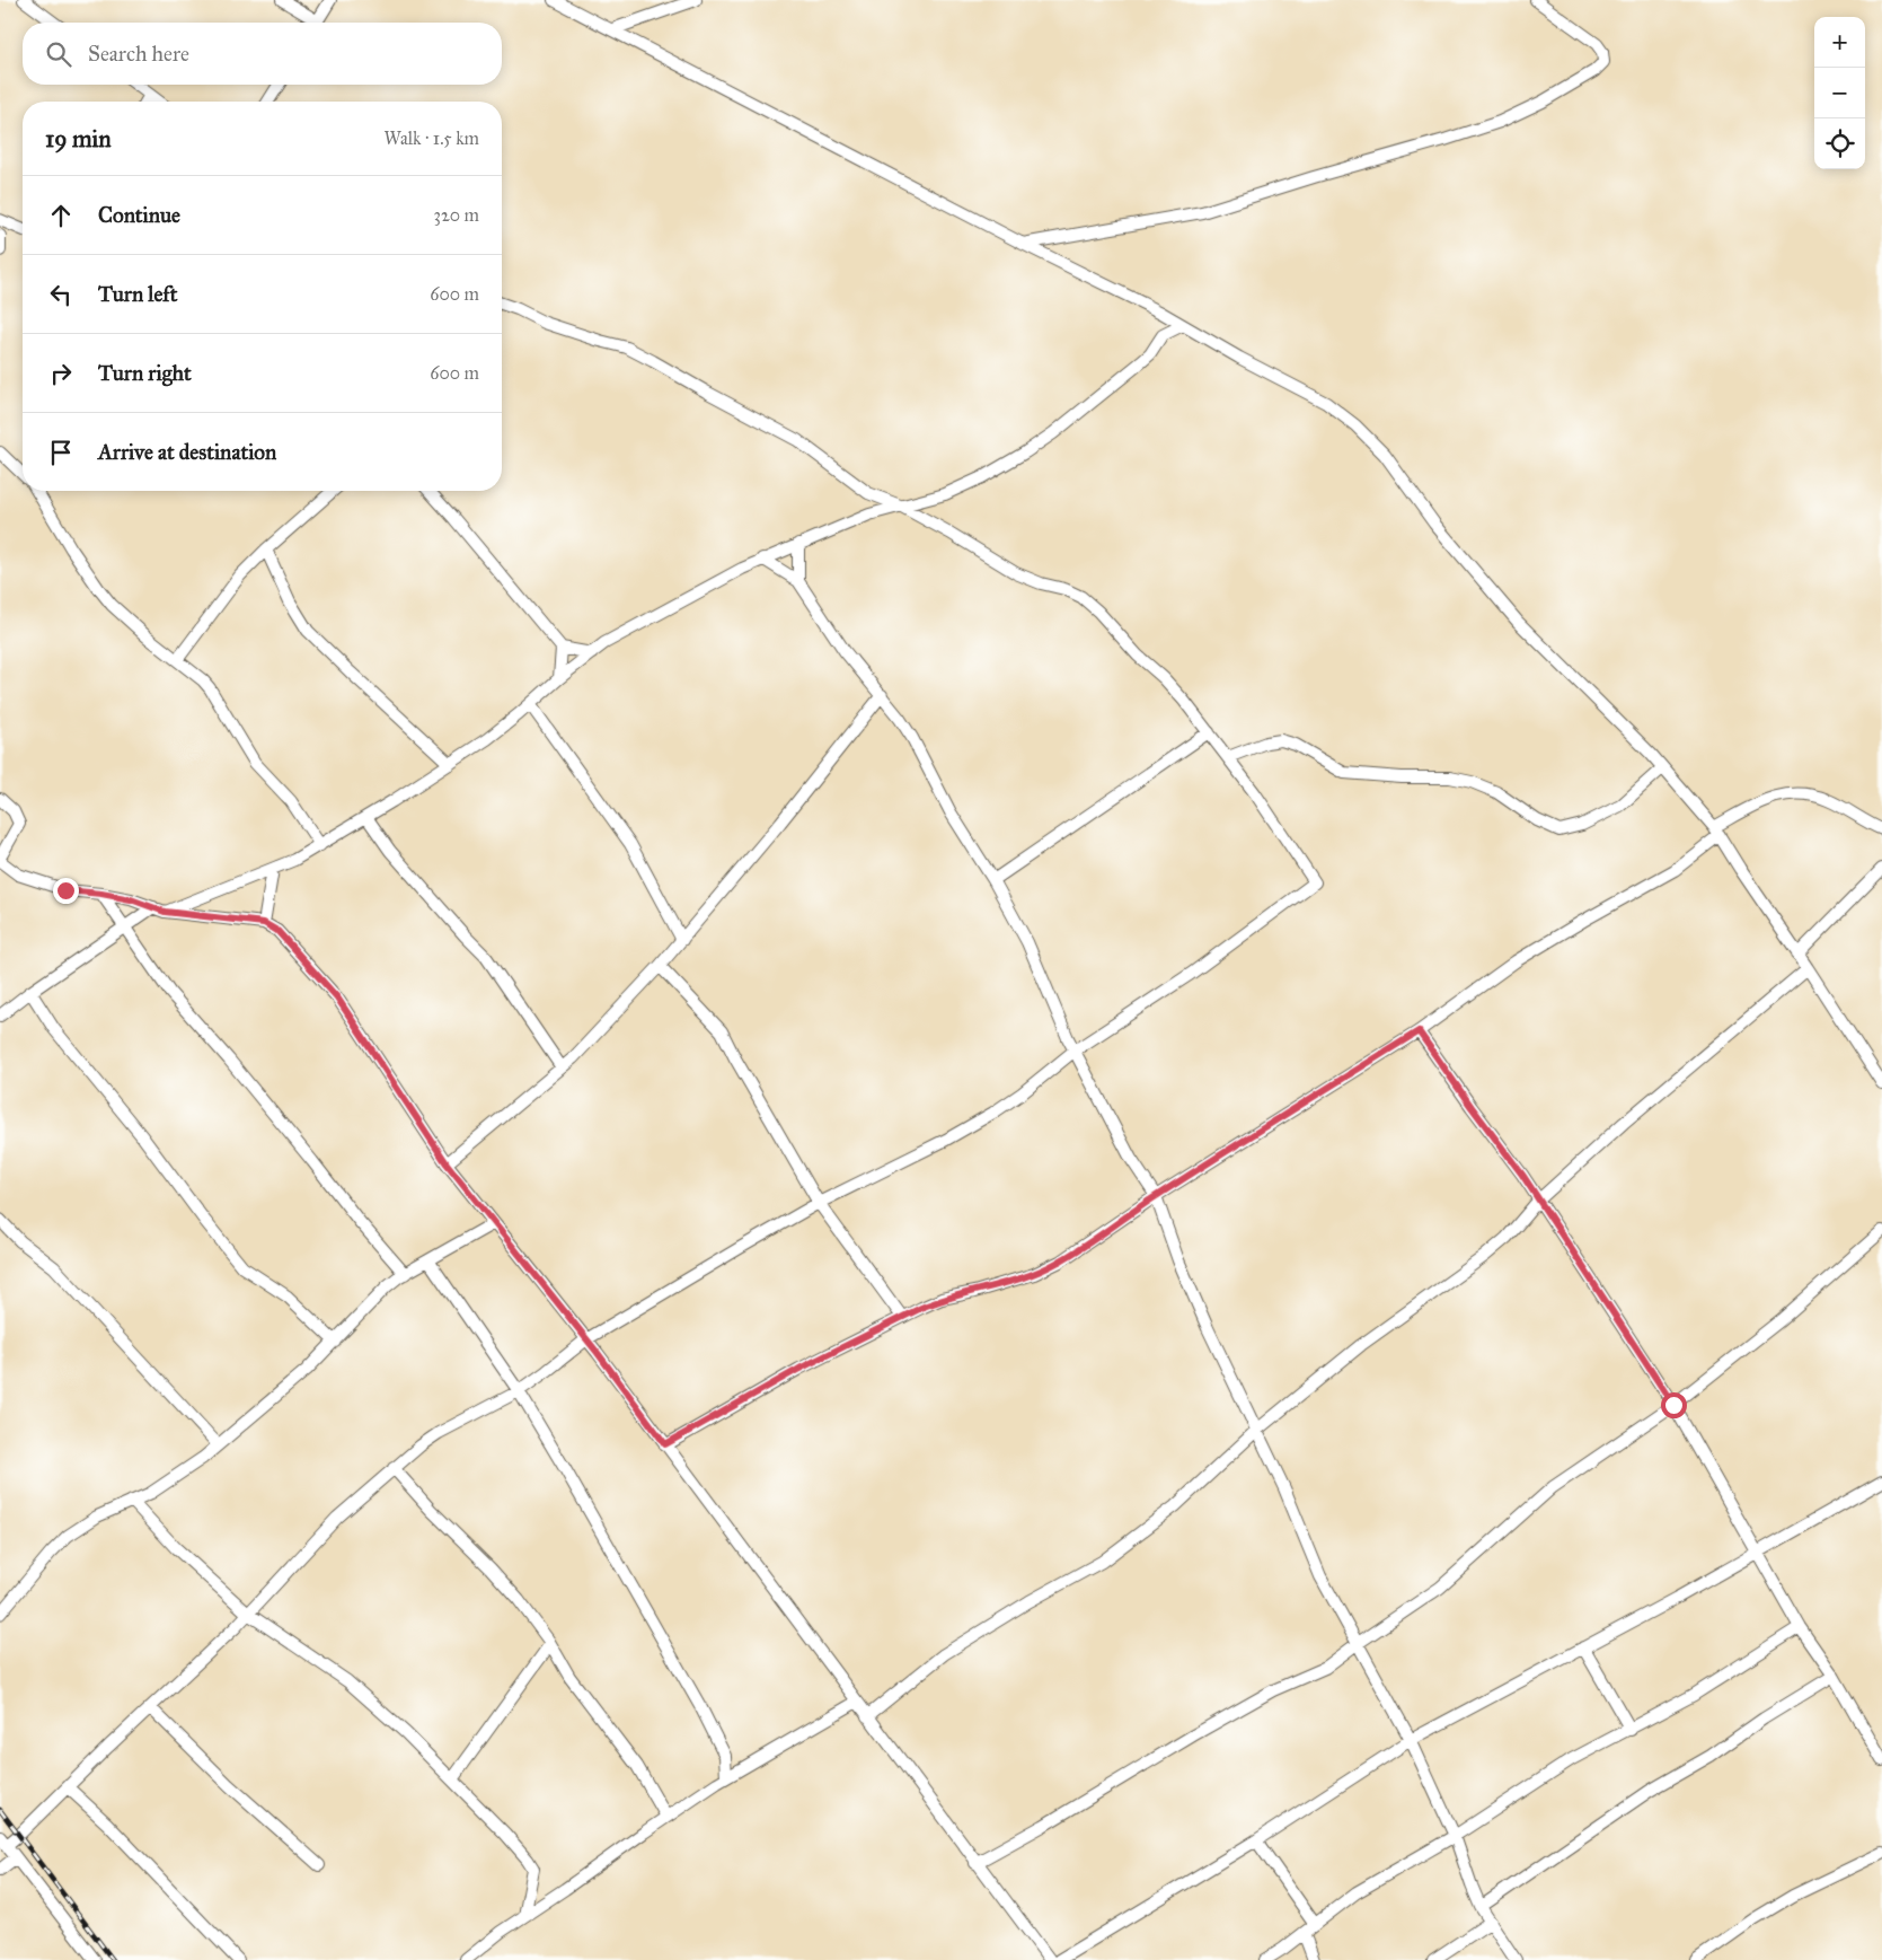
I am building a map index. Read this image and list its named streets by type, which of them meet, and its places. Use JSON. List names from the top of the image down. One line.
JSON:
{"page":{"map_buttons":["+","−"],"search":"Search here","heading":["19 min","Walk · 1.5 km"],"list":[["Continue","320 m"],["Turn left","600 m"],["Turn right","600 m"],"Arrive at destination"]}}
